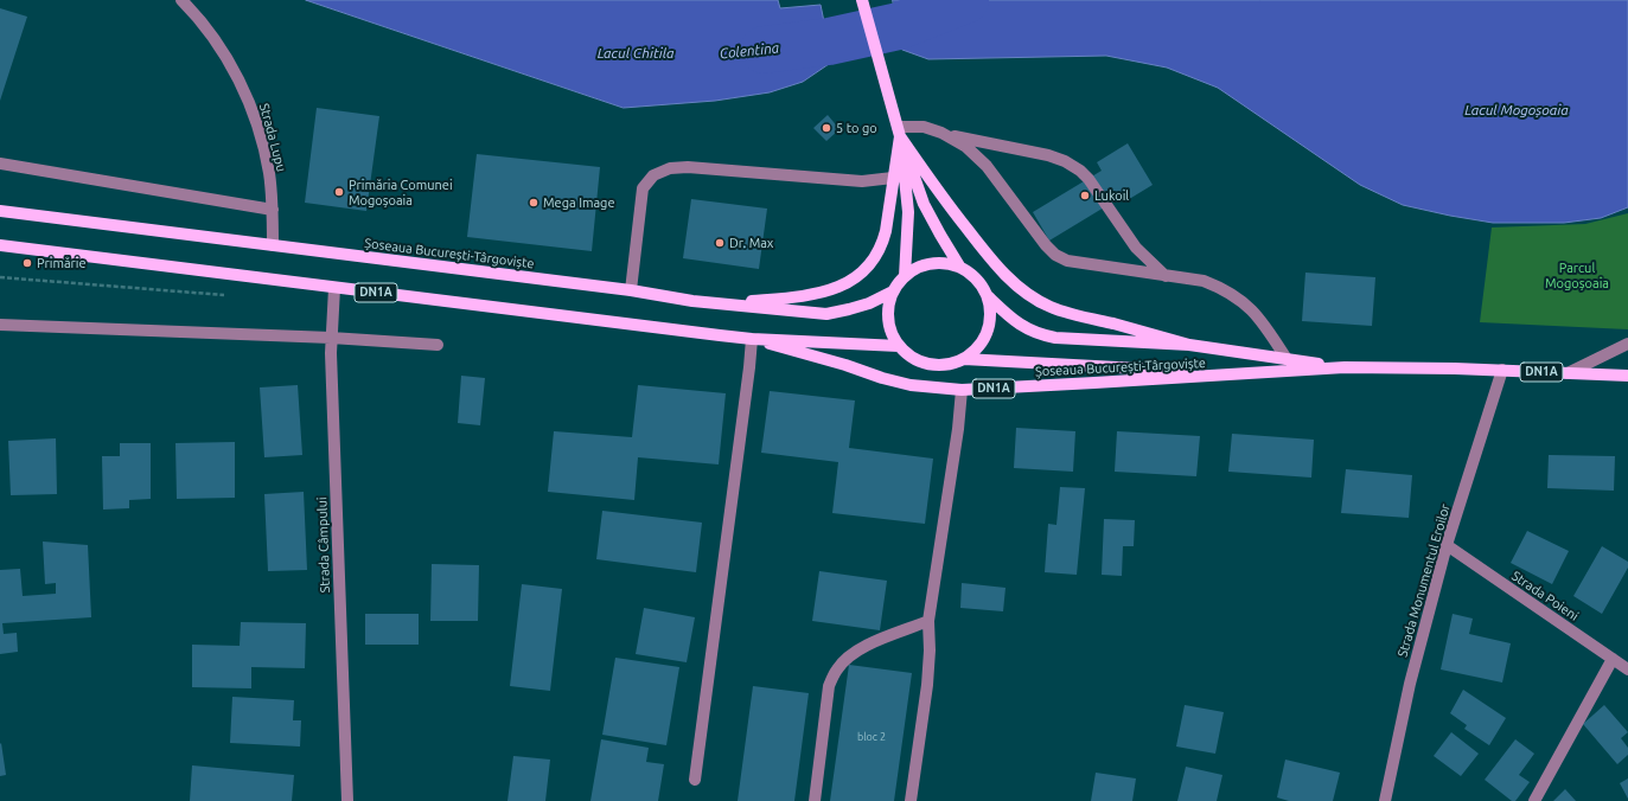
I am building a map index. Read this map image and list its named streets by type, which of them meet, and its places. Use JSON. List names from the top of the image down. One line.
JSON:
{"streets":{"main road":["Șoseaua București-Târgoviște","DN1A"],"street":["Strada Lupu","Strada Câmpului","Strada Monumentul Eroilor","Strada Poieni"]},"crossings":[["Strada Lupu","Șoseaua București-Târgoviște"],["Șoseaua București-Târgoviște","DN1A"],["Șoseaua București-Târgoviște","Strada Câmpului"],["Șoseaua București-Târgoviște","Strada Monumentul Eroilor"],["Strada Monumentul Eroilor","Strada Poieni"]],"water":["Colentina","Lacul Chitila","Lacul Mogoșoaia"],"parks":["Parcul Mogoșoaia"],"places":["5 to go","Primăria Comunei Mogoșoaia","Lukoil","Mega Image","Dr. Max","Primărie"],"house_numbers":["bloc 2"]}
